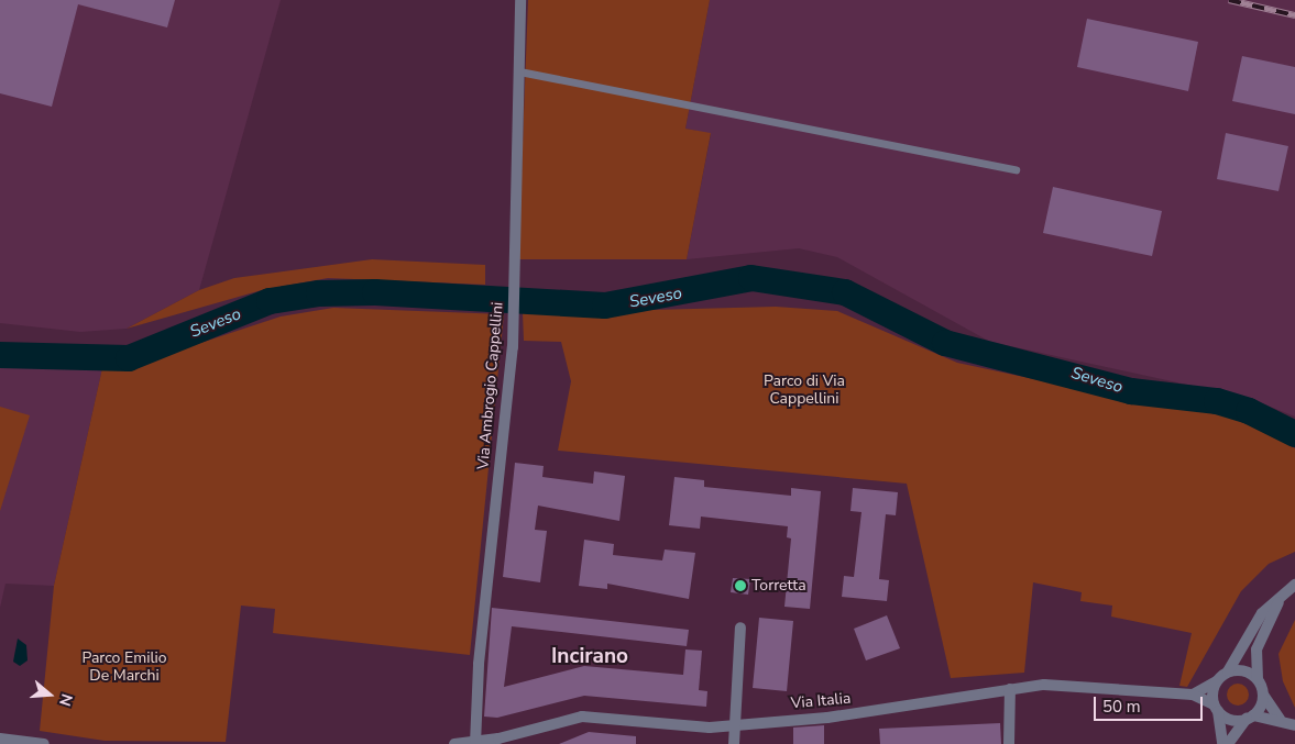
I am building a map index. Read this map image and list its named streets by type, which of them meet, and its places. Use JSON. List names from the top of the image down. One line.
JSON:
{"streets":{"street":["Via Ambrogio Cappellini","Via Italia"]},"crossings":[["Via Ambrogio Cappellini","Via Italia"]],"districts":["Incirano"],"water":["Seveso"],"parks":["Parco di Via Cappellini","Parco Emilio De Marchi"],"places":["Torretta"],"scale_bar":"50 m","north":"right"}
